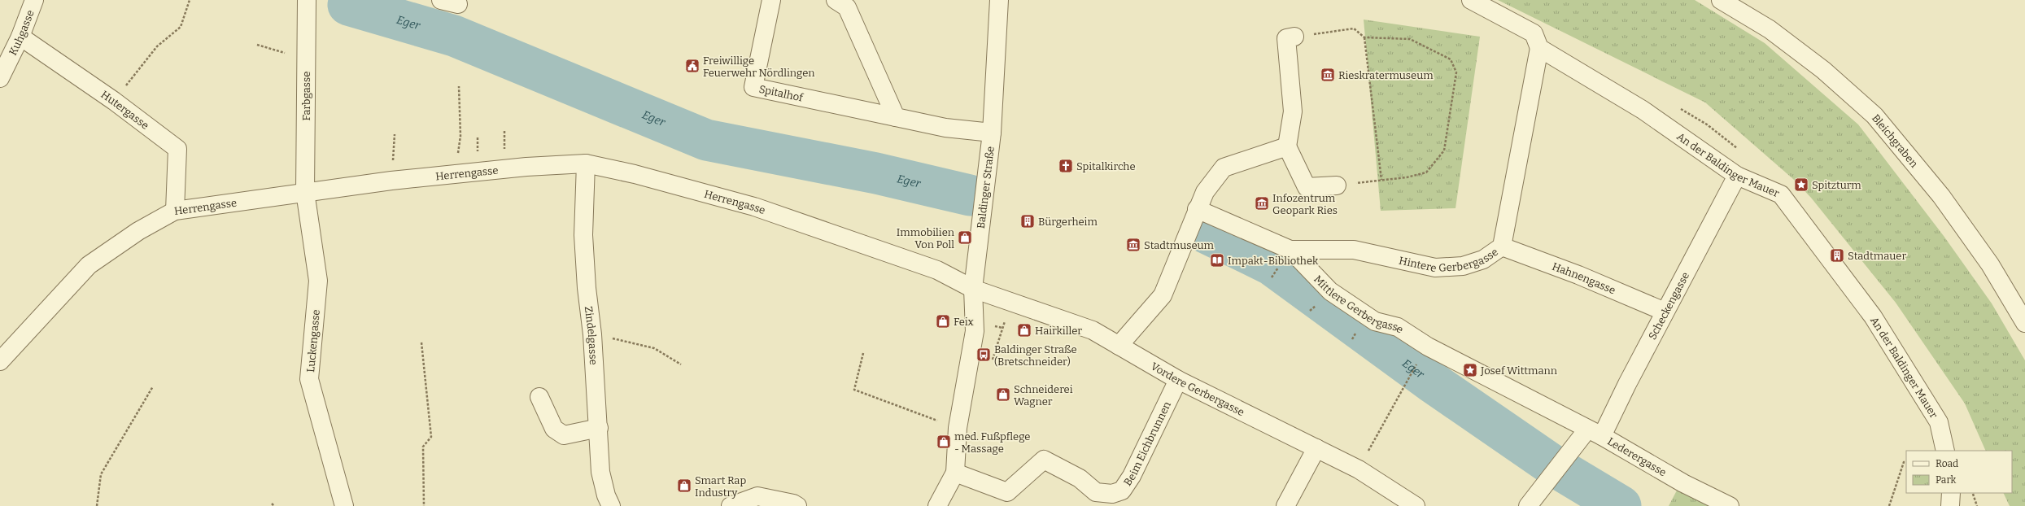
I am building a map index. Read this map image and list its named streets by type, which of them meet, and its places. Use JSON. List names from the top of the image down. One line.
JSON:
{"streets":{"street":["Kuhgasse","Spitalhof","Farbgasse","Hutergasse","Bleichgraben","An der Baldinger Mauer","Herrengasse","Baldinger Straße","Hintere Gerbergasse","Hahnengasse","Mittlere Gerbergasse","Scheckengasse","Zindelgasse","Luckengasse","Vordere Gerbergasse","Beim Eichbrunnen","Lederergasse"]},"crossings":[["Kuhgasse","Hutergasse"],["Spitalhof","Baldinger Straße"],["Farbgasse","Herrengasse"],["Farbgasse","Luckengasse"],["Hutergasse","Herrengasse"],["An der Baldinger Mauer","Hintere Gerbergasse"],["An der Baldinger Mauer","Scheckengasse"],["Herrengasse","Baldinger Straße"],["Herrengasse","Zindelgasse"],["Herrengasse","Luckengasse"],["Herrengasse","Vordere Gerbergasse"],["Baldinger Straße","Vordere Gerbergasse"],["Baldinger Straße","Beim Eichbrunnen"],["Hintere Gerbergasse","Hahnengasse"],["Hintere Gerbergasse","Mittlere Gerbergasse"],["Hahnengasse","Scheckengasse"],["Mittlere Gerbergasse","Lederergasse"],["Scheckengasse","Lederergasse"],["Vordere Gerbergasse","Beim Eichbrunnen"]],"water":["Eger"],"places":{"public building":["Freiwillige Feuerwehr Nördlingen"],"museum":["Rieskratermuseum","Infozentrum Geopark Ries","Stadtmuseum"],"church":["Spitalkirche"],"place":["Spitzturm","Josef Wittmann"],"building":["Bürgerheim","Stadtmauer"],"shop":["Immobilien Von Poll","Feix","Hairkiller","Schneiderei Wagner","med. Fußpflege - Massage","Smart Rap Industry"],"library":["Impakt-Bibliothek"],"bus stop":["Baldinger Straße (Bretschneider)"]},"legend":["Road","Park"]}
